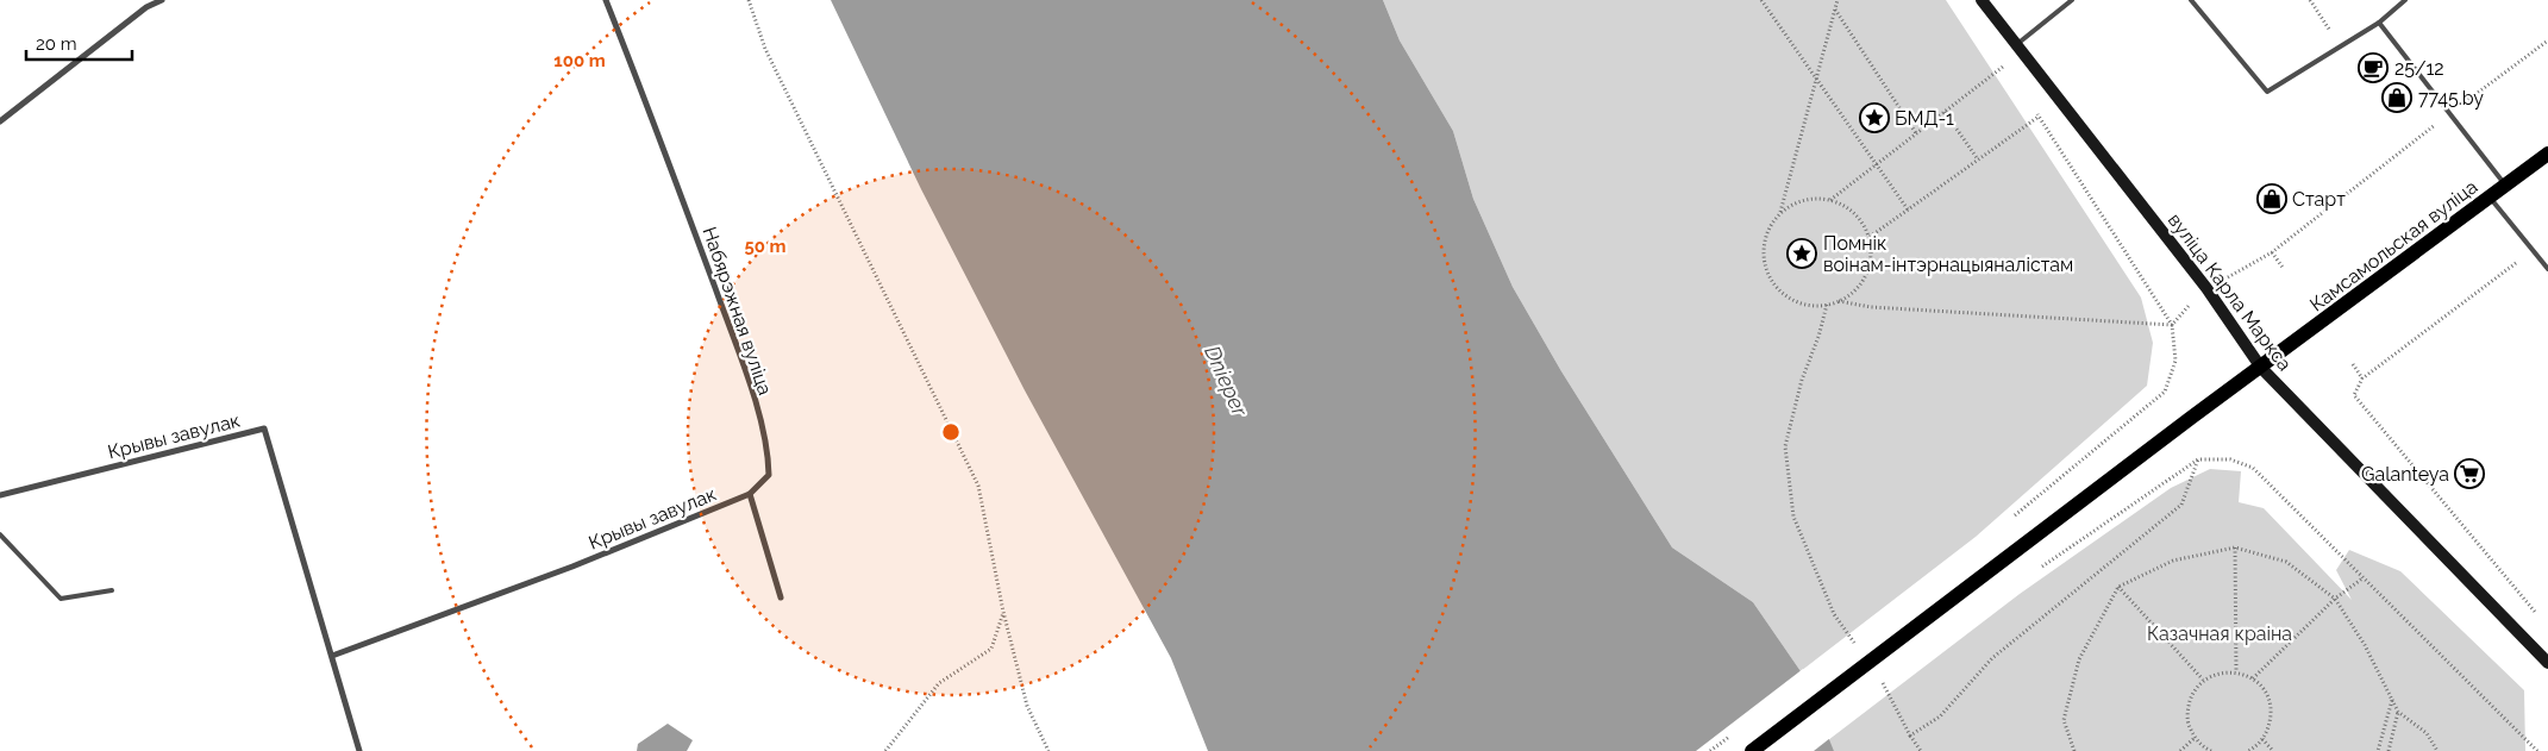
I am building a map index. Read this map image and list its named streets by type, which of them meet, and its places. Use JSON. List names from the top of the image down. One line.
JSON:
{"streets":{"main road":["Камсамольская вуліца"],"street":["вуліца Карла Маркса","Набярэжная вуліца","Крывы завулак"]},"crossings":[["Камсамольская вуліца","вуліца Карла Маркса"],["Набярэжная вуліца","Крывы завулак"]],"water":["Dnieper"],"parks":["Казачная краіна"],"places":{"cafe":["25/12"],"shop":["7745.by","Старт"],"place":["БМД-1","Помнік воінам-інтэрнацыяналістам"],"supermarket":["Galanteya"]},"scale_bar":"20 m","rings":["100 m","50 m"]}
